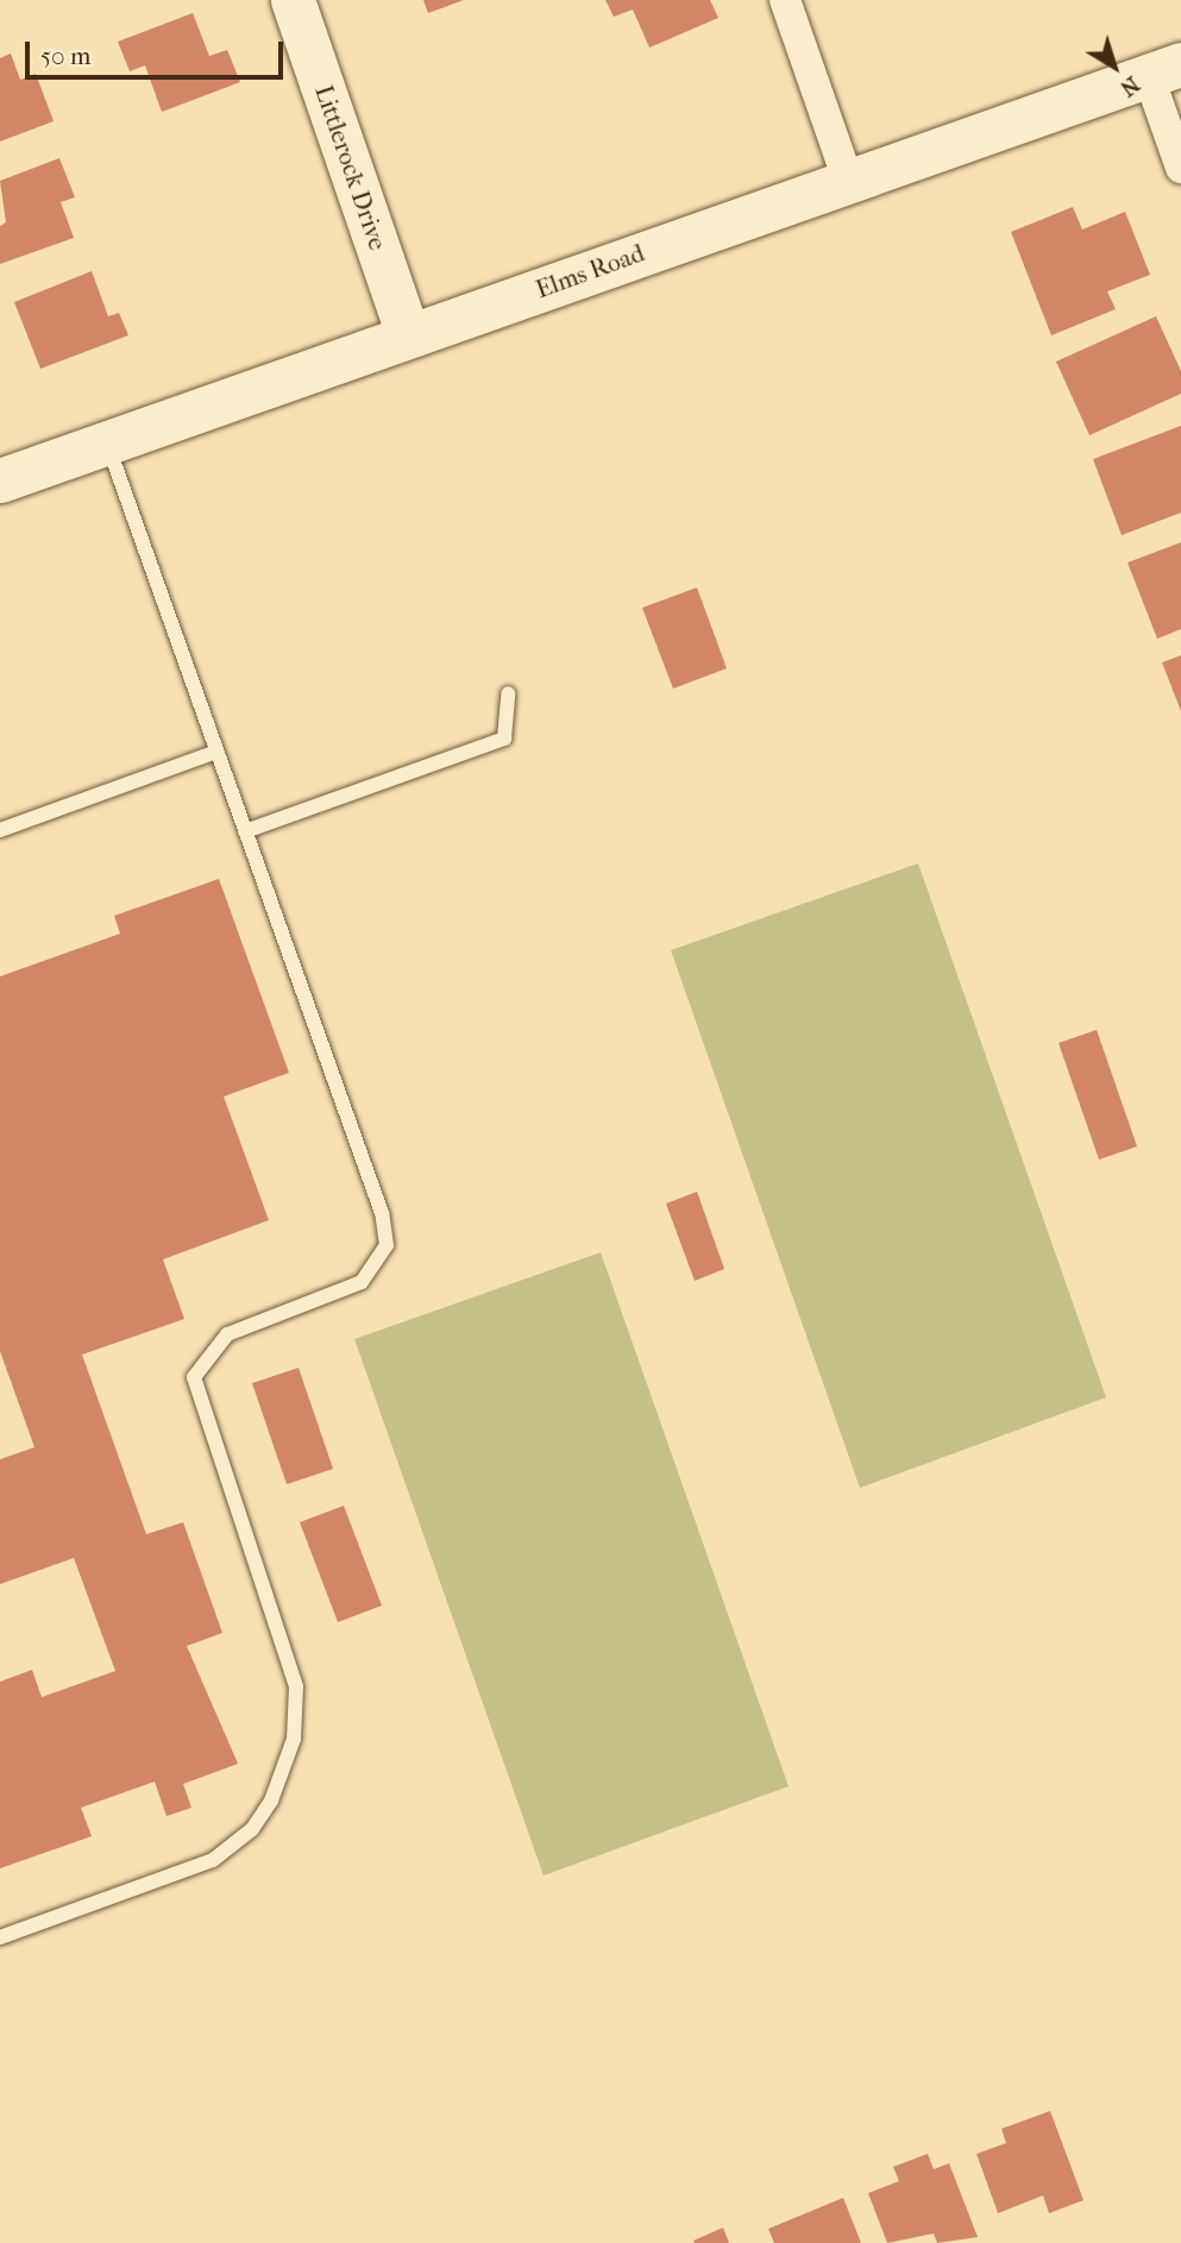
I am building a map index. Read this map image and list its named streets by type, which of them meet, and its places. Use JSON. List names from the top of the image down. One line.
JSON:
{"streets":{"main road":["Littlerock Drive","Elms Road"]},"crossings":[["Littlerock Drive","Elms Road"]],"scale_bar":"50 m","north":"bottom right"}
